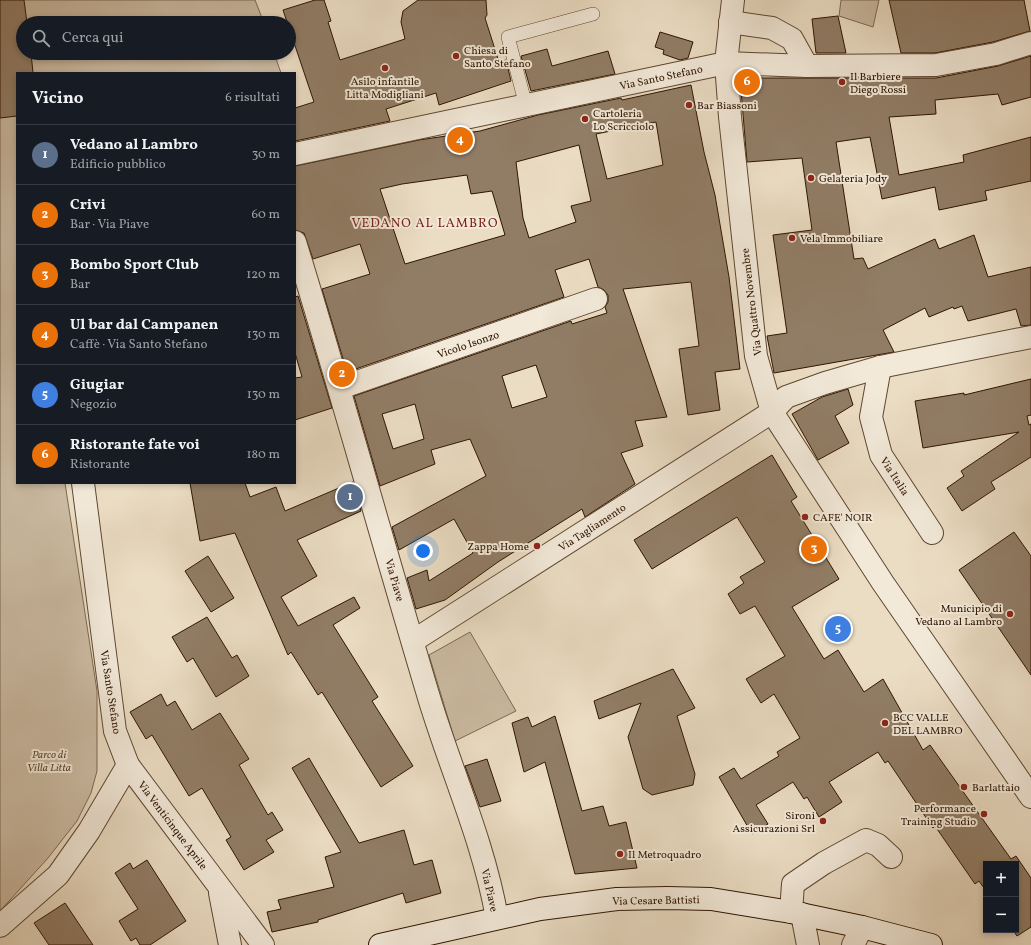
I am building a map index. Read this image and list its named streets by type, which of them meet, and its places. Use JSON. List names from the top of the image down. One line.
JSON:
{"streets":{"street":["Via Santo Stefano","Via Quattro Novembre","Vicolo Isonzo","Via Italia","Via Tagliamento","Via Piave","Via Venticinque Aprile","Via Cesare Battisti"]},"crossings":[["Via Santo Stefano","Via Quattro Novembre"],["Via Santo Stefano","Via Venticinque Aprile"],["Via Quattro Novembre","Via Tagliamento"],["Vicolo Isonzo","Via Piave"],["Via Tagliamento","Via Piave"],["Via Piave","Via Cesare Battisti"]],"districts":["VEDANO AL LAMBRO"],"parks":["Parco di Villa Litta"],"places":["Chiesa di Santo Stefano","Asilo infantile Litta Modigliani","Il Barbiere Diego Rossi","Bar Biassoni","Cartoleria Lo Scricciolo","Gelateria Jody","Vela Immobiliare","CAFE' NOIR","Zappa Home","Municipio di Vedano al Lambro","BCC VALLE DEL LAMBRO","Barlattaio","Performance Training Studio","Sironi Assicurazioni Srl","Il Metroquadro"],"page":{"search":"Cerca qui","pins":["6","4","2","1","3","5"],"heading":["Vicino","6 risultati"],"list":[{"mark":"1","name":"Vedano al Lambro","note":"Edificio pubblico","value":"30 m"},{"mark":"2","name":"Crivi","note":"Bar · Via Piave","value":"60 m"},{"mark":"3","name":"Bombo Sport Club","note":"Bar","value":"120 m"},{"mark":"4","name":"Ul bar dal Campanen","note":"Caffè · Via Santo Stefano","value":"130 m"},{"mark":"5","name":"Giugiar","note":"Negozio","value":"130 m"},{"mark":"6","name":"Ristorante fate voi","note":"Ristorante","value":"180 m"}],"map_buttons":["+","−"]}}
